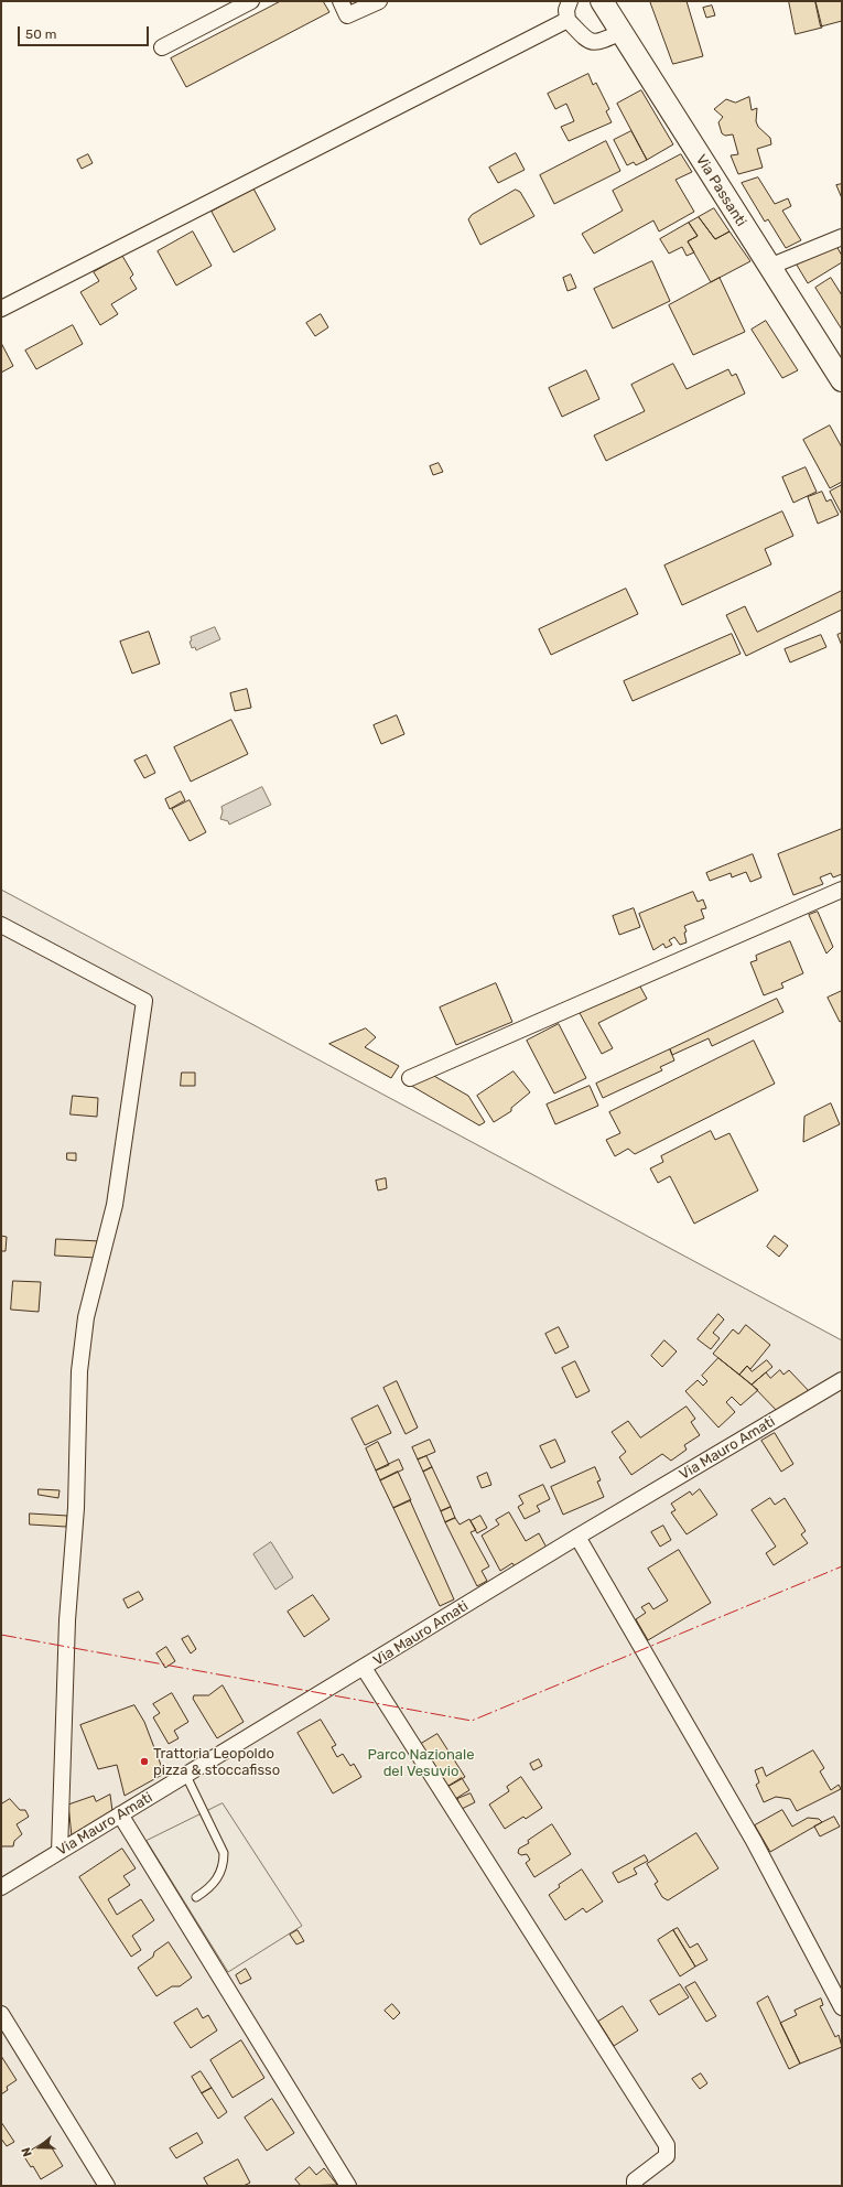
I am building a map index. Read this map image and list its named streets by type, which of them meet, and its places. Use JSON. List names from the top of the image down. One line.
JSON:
{"streets":{"main road":["Via Passanti"],"street":["Via Mauro Amati"]},"parks":["Parco Nazionale del Vesuvio"],"places":["Trattoria Leopoldo pizza & stoccafisso"],"scale_bar":"50 m","north":"left"}
